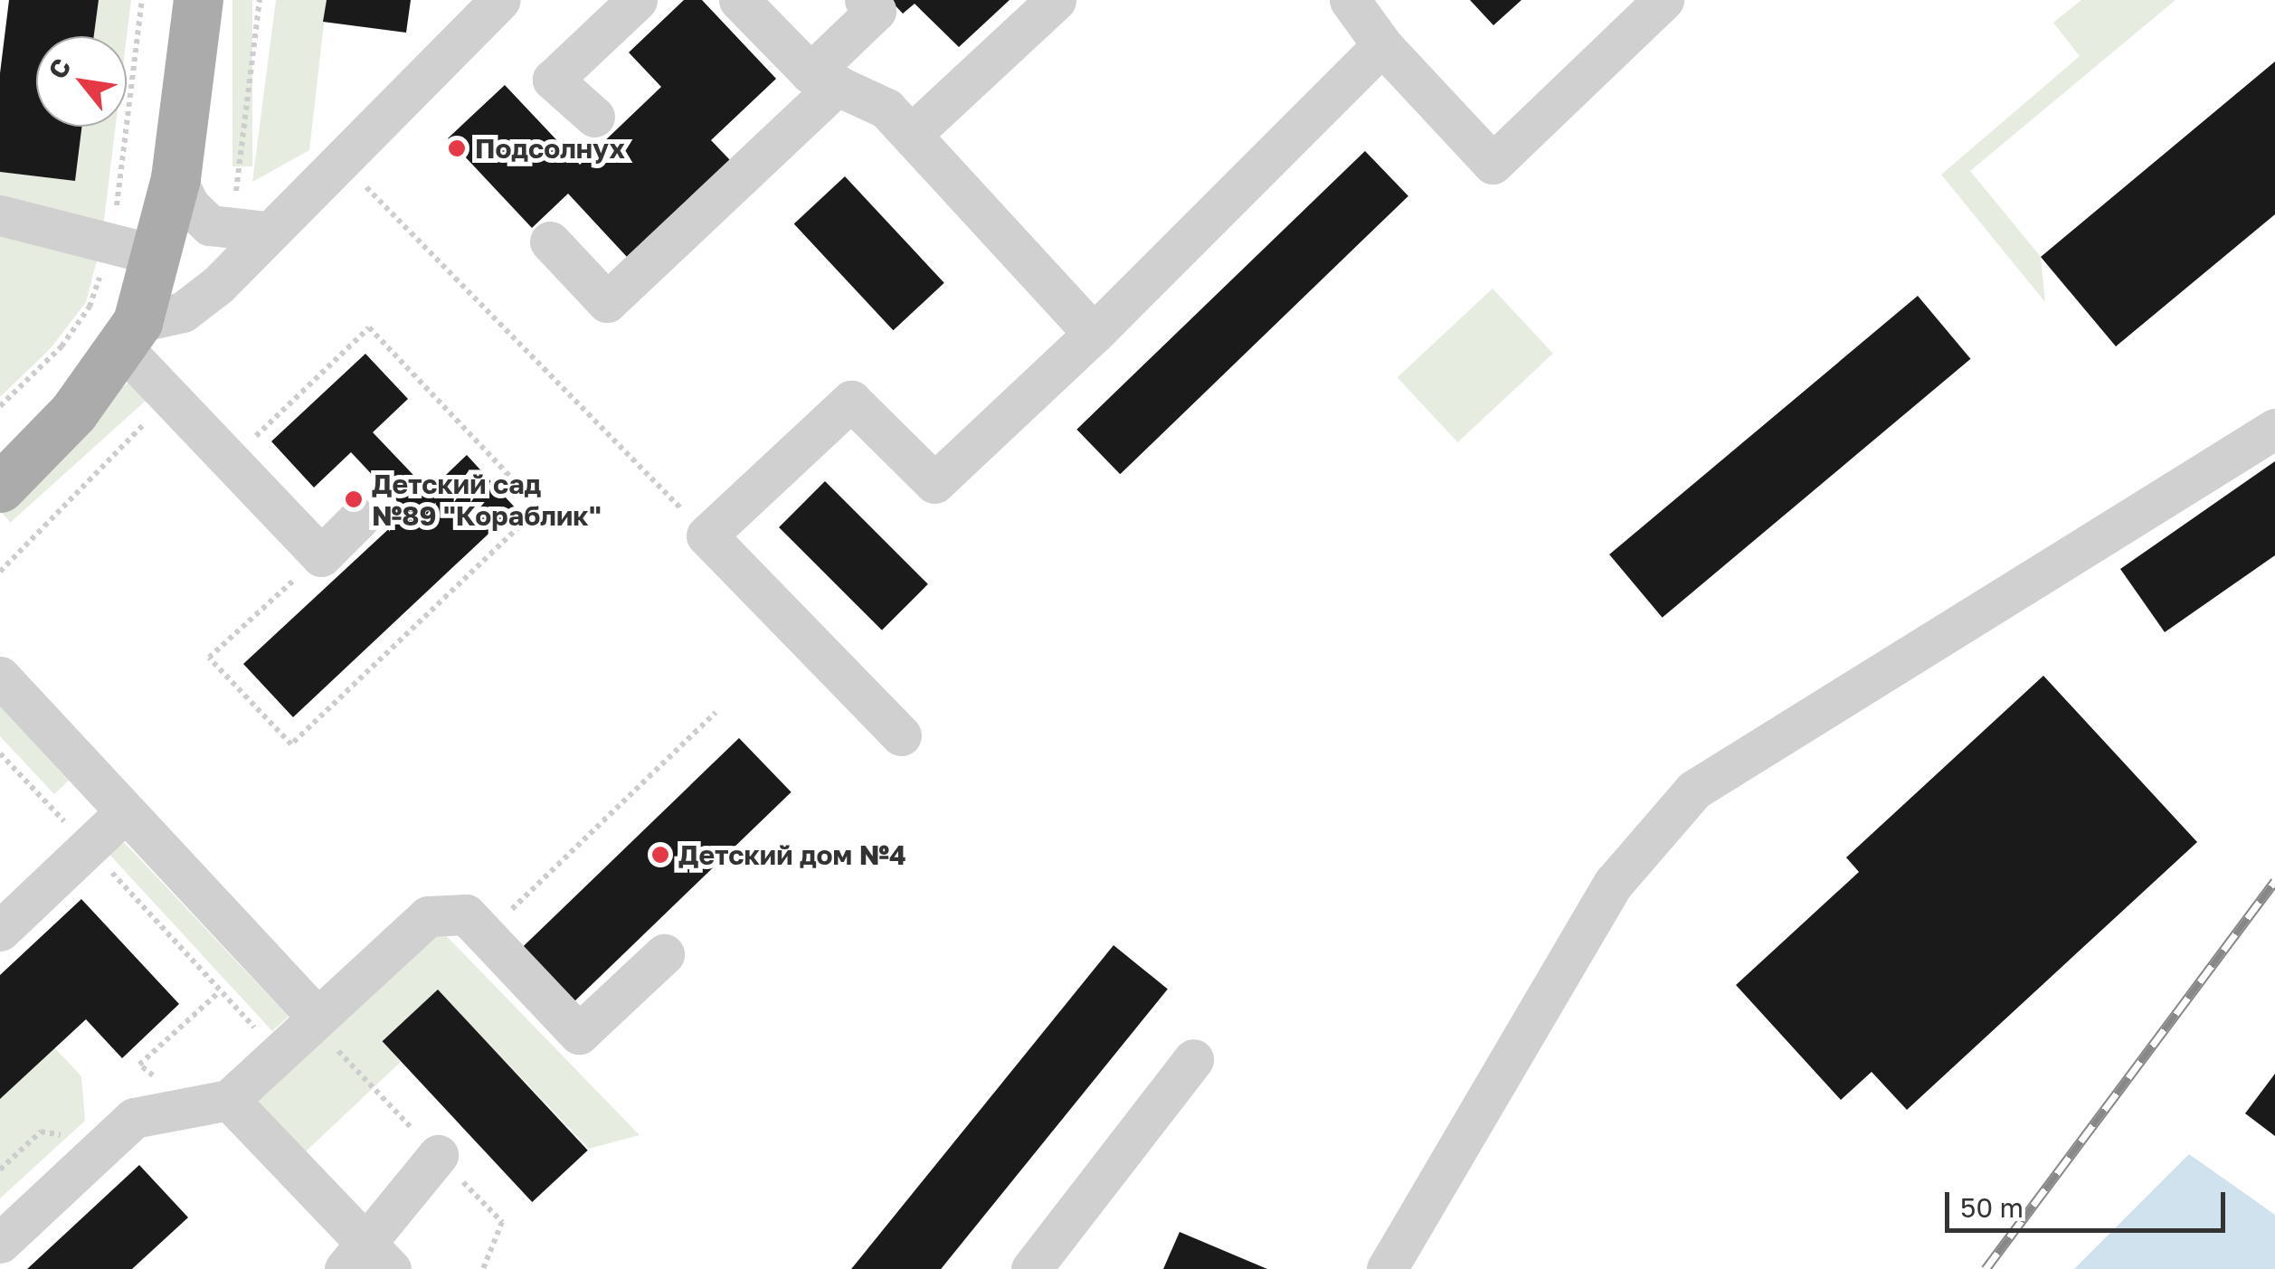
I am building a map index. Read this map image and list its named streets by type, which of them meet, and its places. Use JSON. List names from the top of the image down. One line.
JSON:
{"places":["Подсолнух","Детский сад №89 \"Кораблик\"","Детский дом №4"],"scale_bar":"50 m","north":"top left"}
